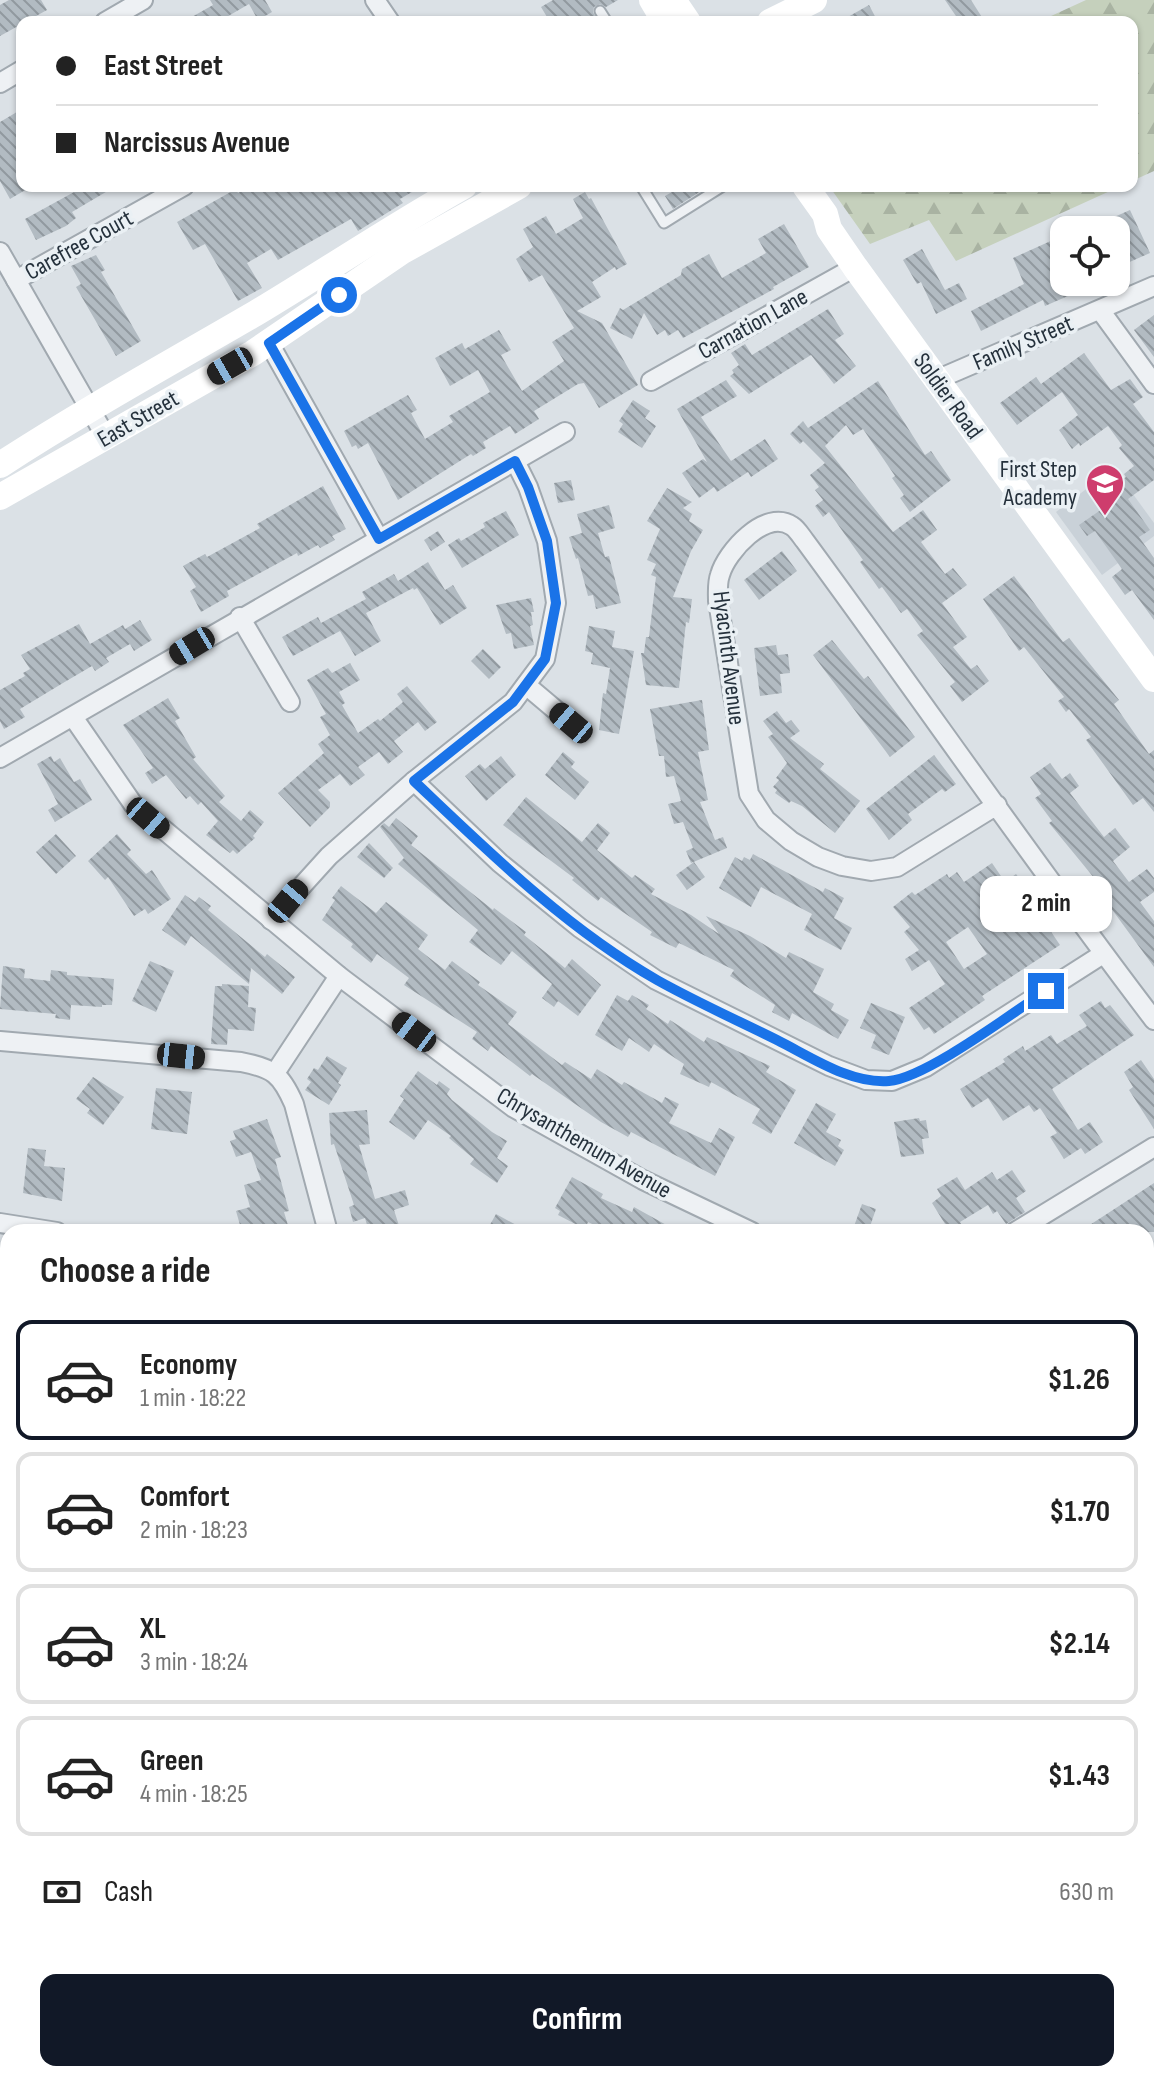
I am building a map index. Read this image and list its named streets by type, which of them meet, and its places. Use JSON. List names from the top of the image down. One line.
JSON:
{"streets":{"main road":["Soldier Road","East Street"],"street":["Carefree Court","Carnation Lane","Family Street","Hyacinth Avenue","Chrysanthemum Avenue"]},"crossings":[["Carnation Lane","Soldier Road"],["Family Street","Soldier Road"]],"places":{"school or university":["First Step Academy"]},"page":{"banner":["East Street","Narcissus Avenue"],"bubble":"2 min","heading":"Choose a ride","list":[{"name":"Economy","note":"1 min · 18:22","value":"$1.26"},{"name":"Comfort","note":"2 min · 18:23","value":"$1.70"},{"name":"XL","note":"3 min · 18:24","value":"$2.14"},{"name":"Green","note":"4 min · 18:25","value":"$1.43"}],"pay":["Cash","630 m"],"buttons":"Confirm"}}
